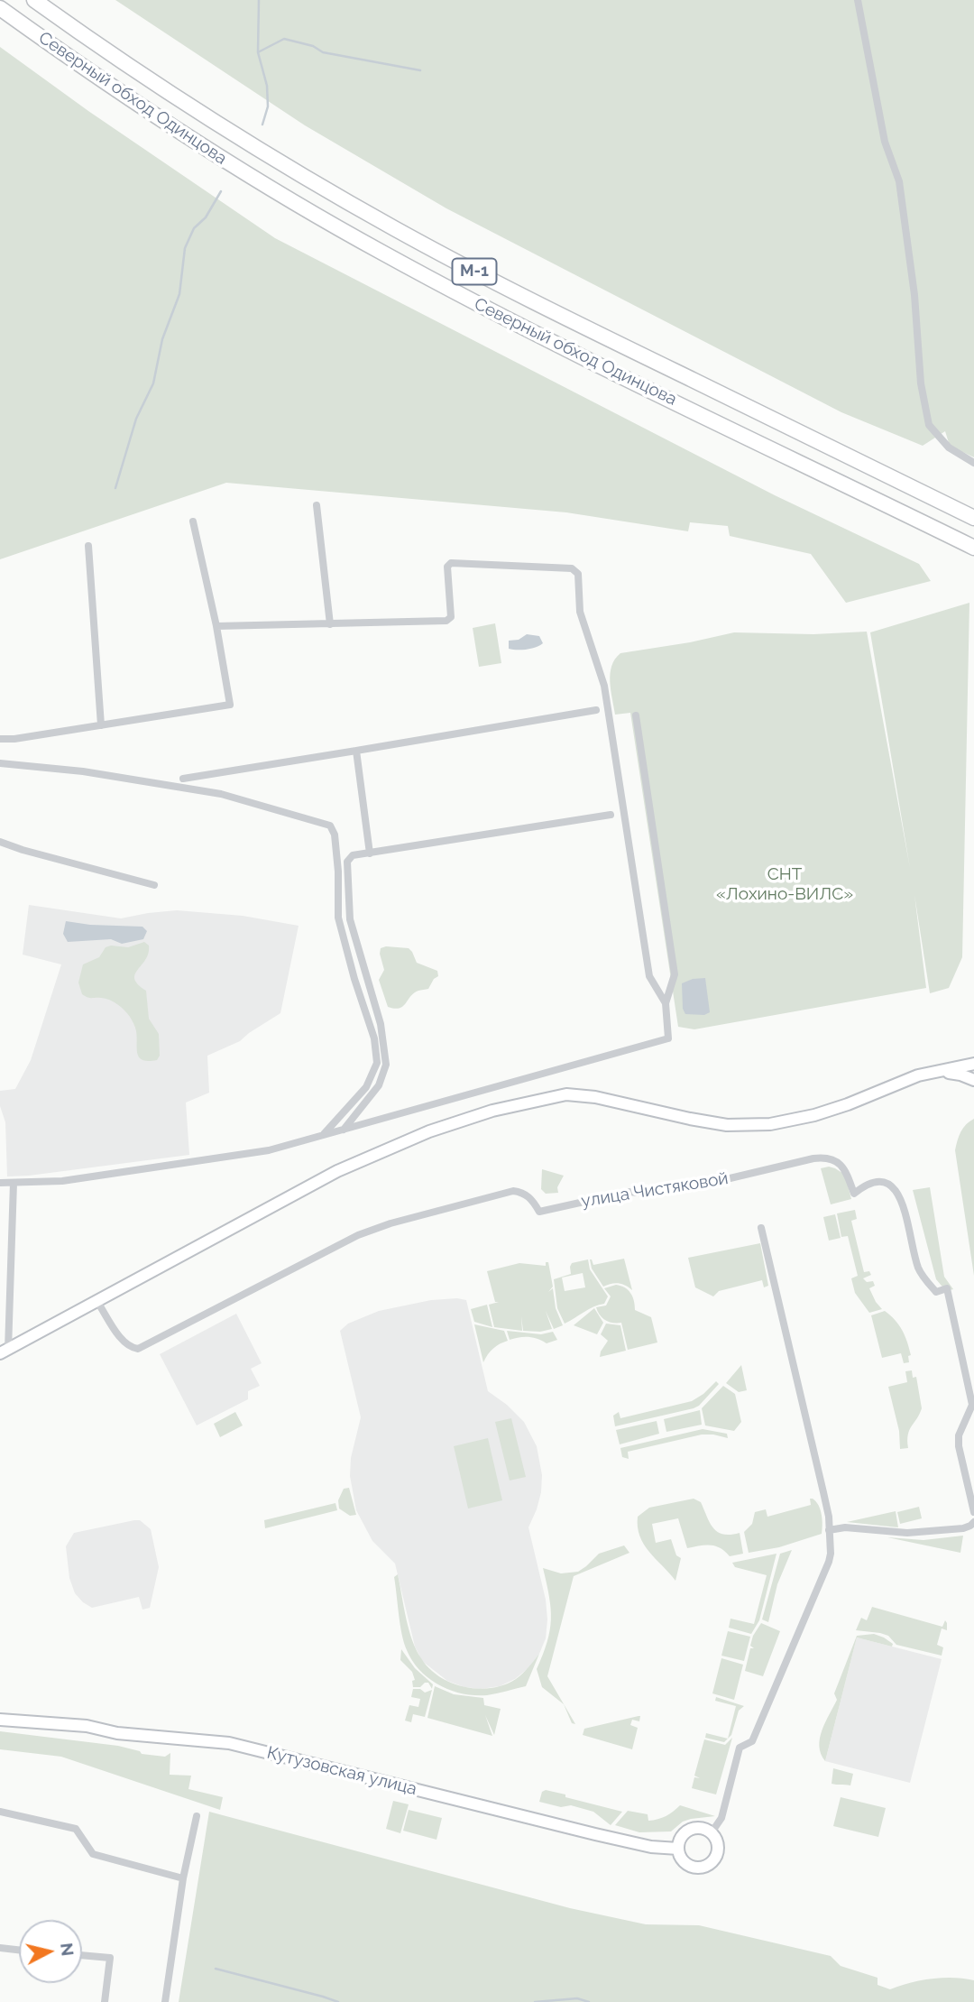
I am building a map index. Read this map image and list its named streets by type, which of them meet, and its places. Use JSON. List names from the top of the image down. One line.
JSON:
{"streets":{"highway":["Северный обход Одинцова","М-1"],"street":["улица Чистяковой","Кутузовская улица"]},"parks":["СНТ «Лохино-ВИЛС»"],"north":"right"}
